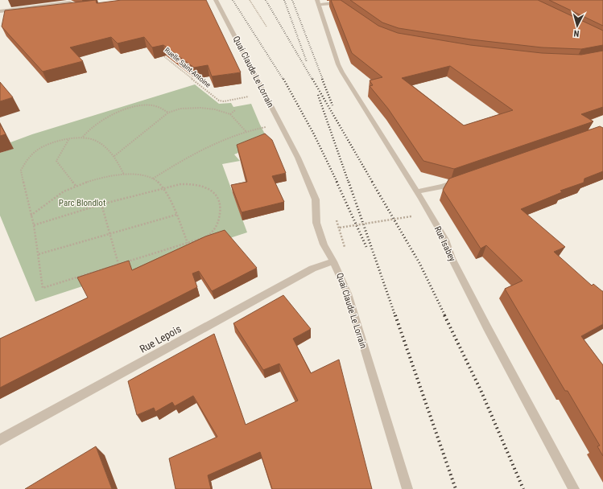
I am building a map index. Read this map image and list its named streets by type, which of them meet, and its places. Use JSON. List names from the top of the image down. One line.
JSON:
{"streets":{"street":["Quai Claude Le Lorrain","Rue Isabey","Rue Lepois"],"path":["Ruelle Saint-Antoine"]},"crossings":[["Ruelle Saint-Antoine","Quai Claude Le Lorrain"],["Quai Claude Le Lorrain","Rue Lepois"]],"parks":["Parc Blondlot"],"north":"bottom"}
